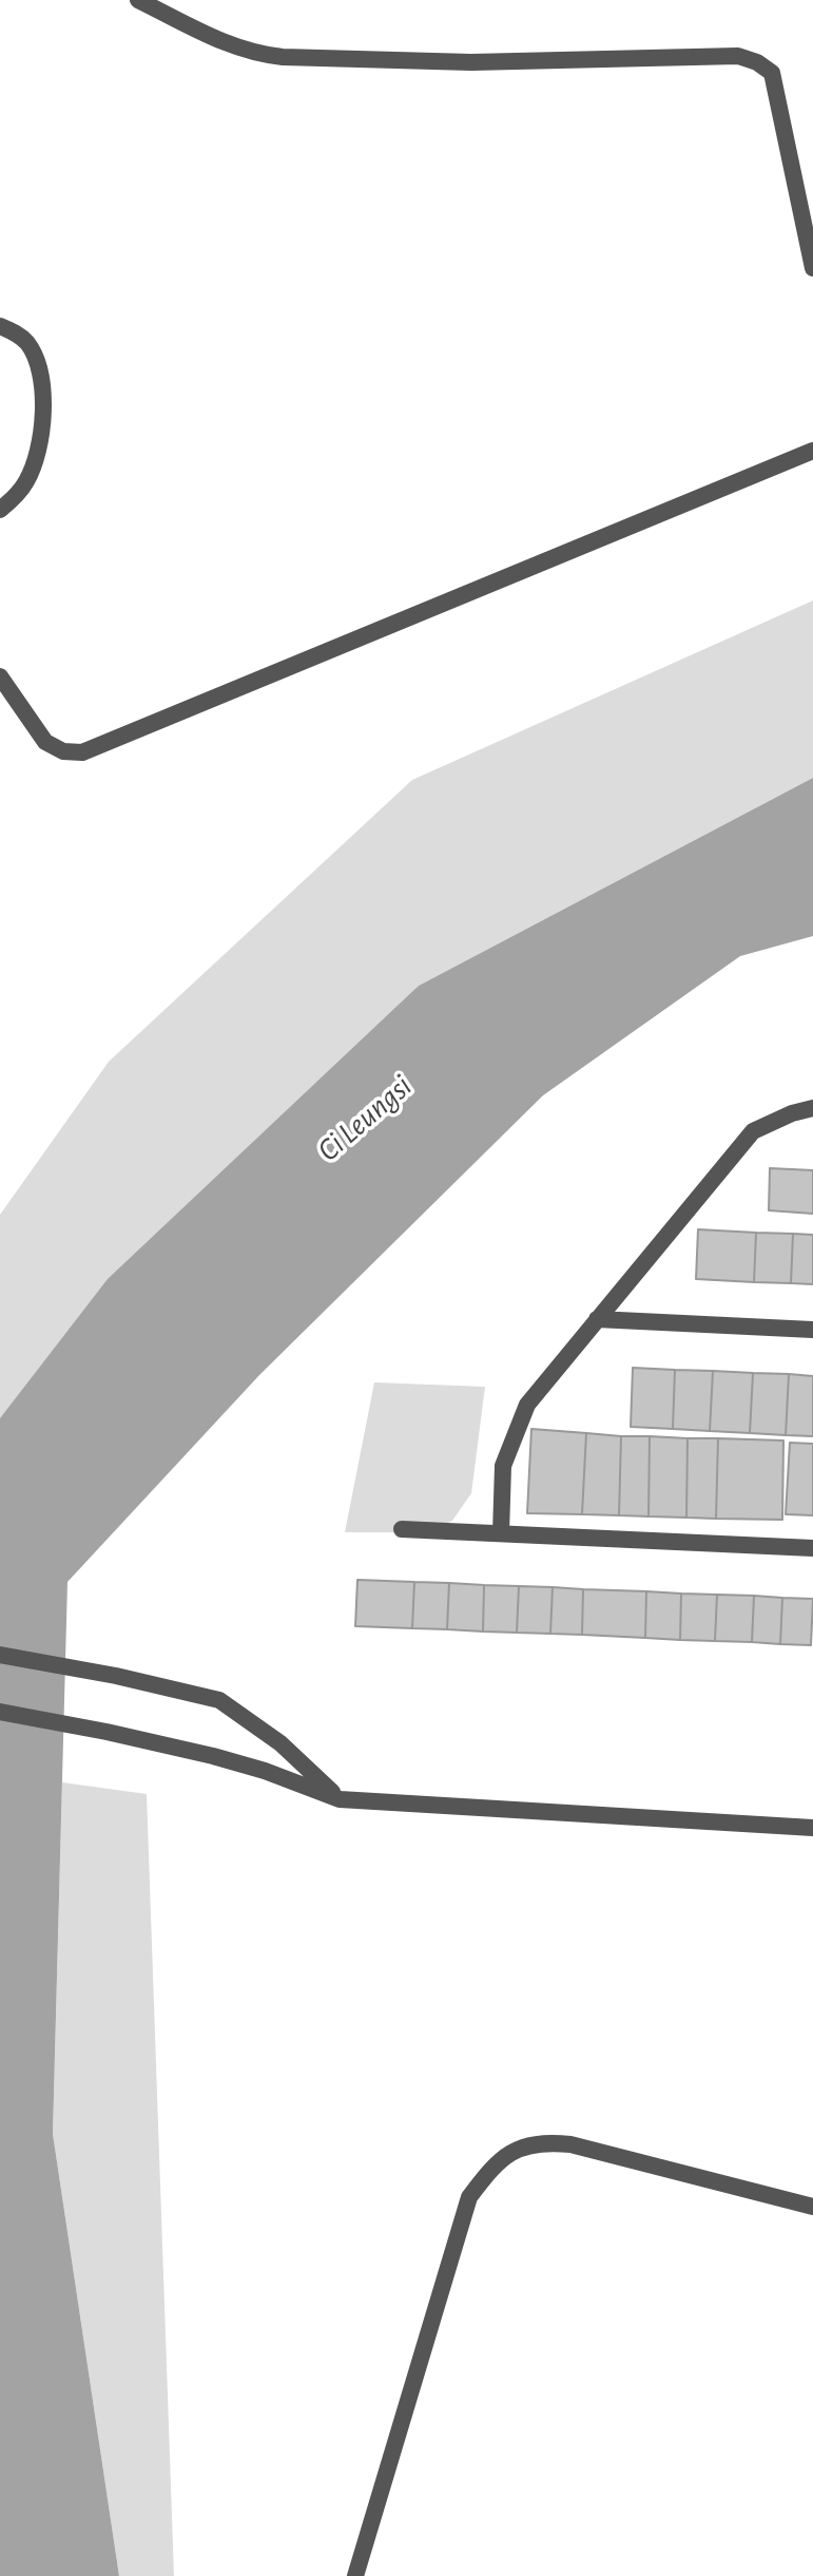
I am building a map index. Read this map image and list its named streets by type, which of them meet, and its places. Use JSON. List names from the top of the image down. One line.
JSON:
{"water":["Ci Leungsi"]}
